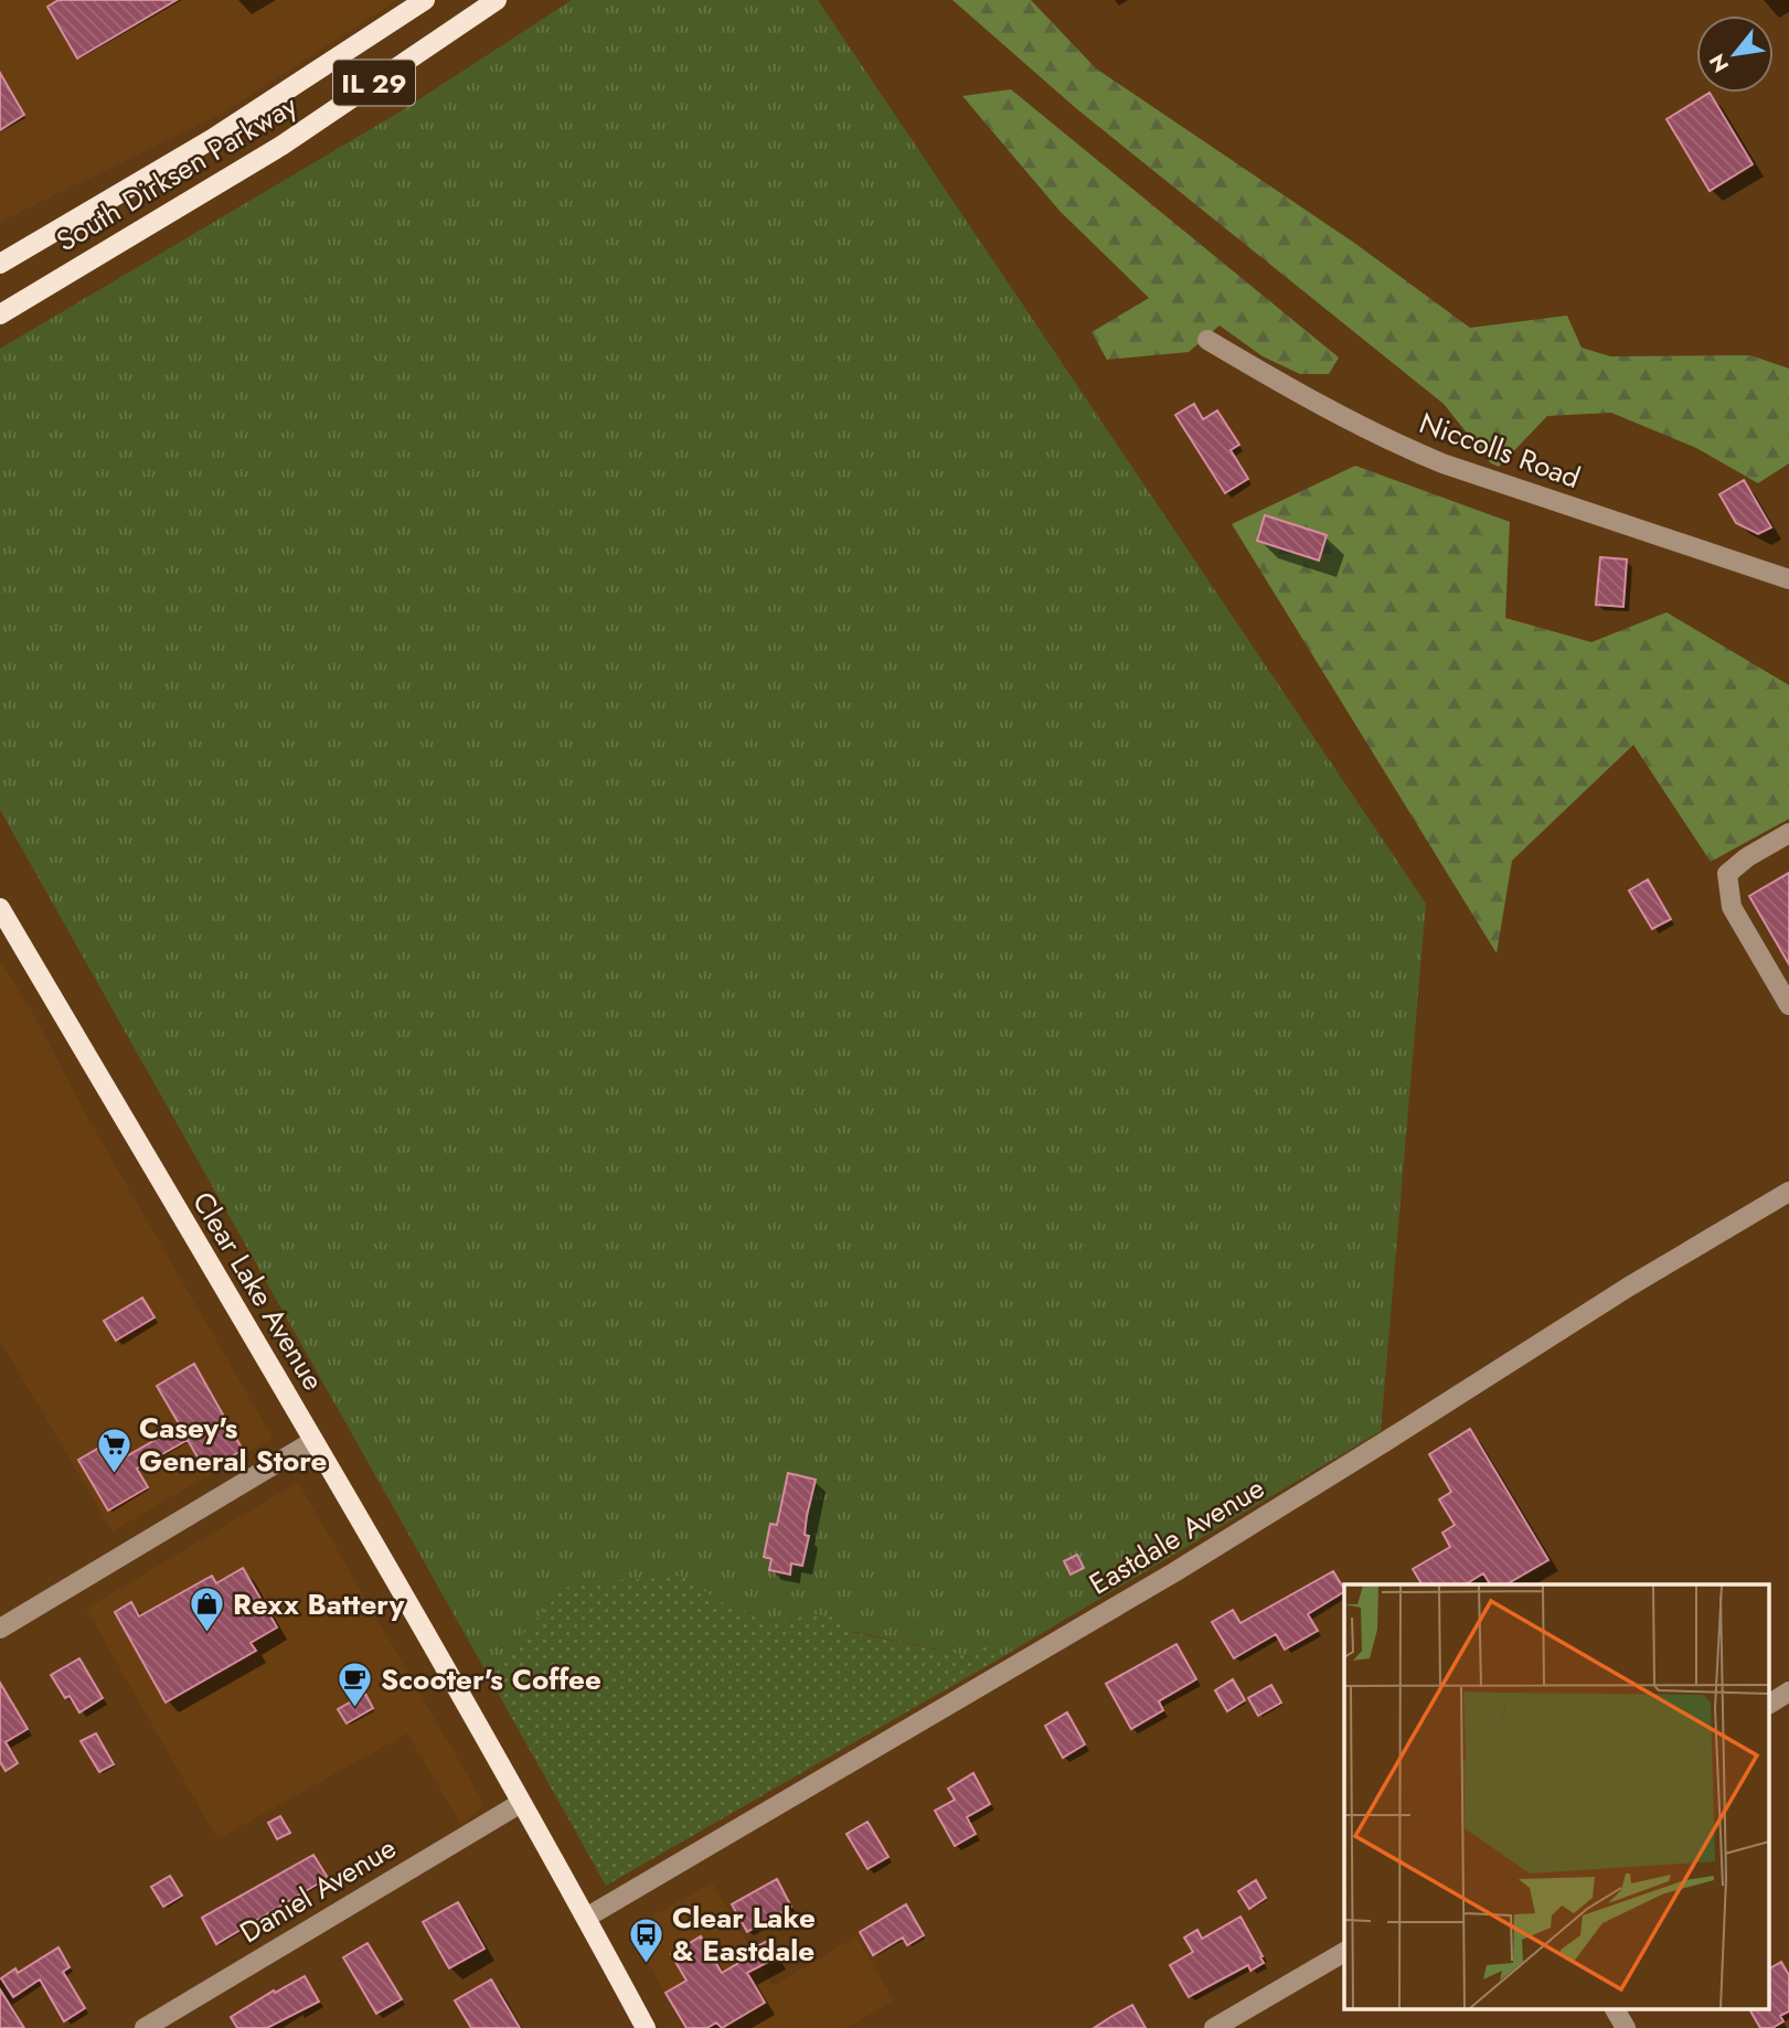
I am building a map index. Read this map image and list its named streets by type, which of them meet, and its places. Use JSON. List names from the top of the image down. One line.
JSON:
{"streets":{"main road":["IL 29","South Dirksen Parkway","Clear Lake Avenue"],"street":["Niccolls Road","Eastdale Avenue","Daniel Avenue"]},"crossings":[["Clear Lake Avenue","Eastdale Avenue"],["Clear Lake Avenue","Daniel Avenue"]],"places":{"supermarket":["Casey's General Store"],"shop":["Rexx Battery"],"cafe":["Scooter's Coffee"],"bus stop":["Clear Lake & Eastdale"]},"north":"bottom left"}
